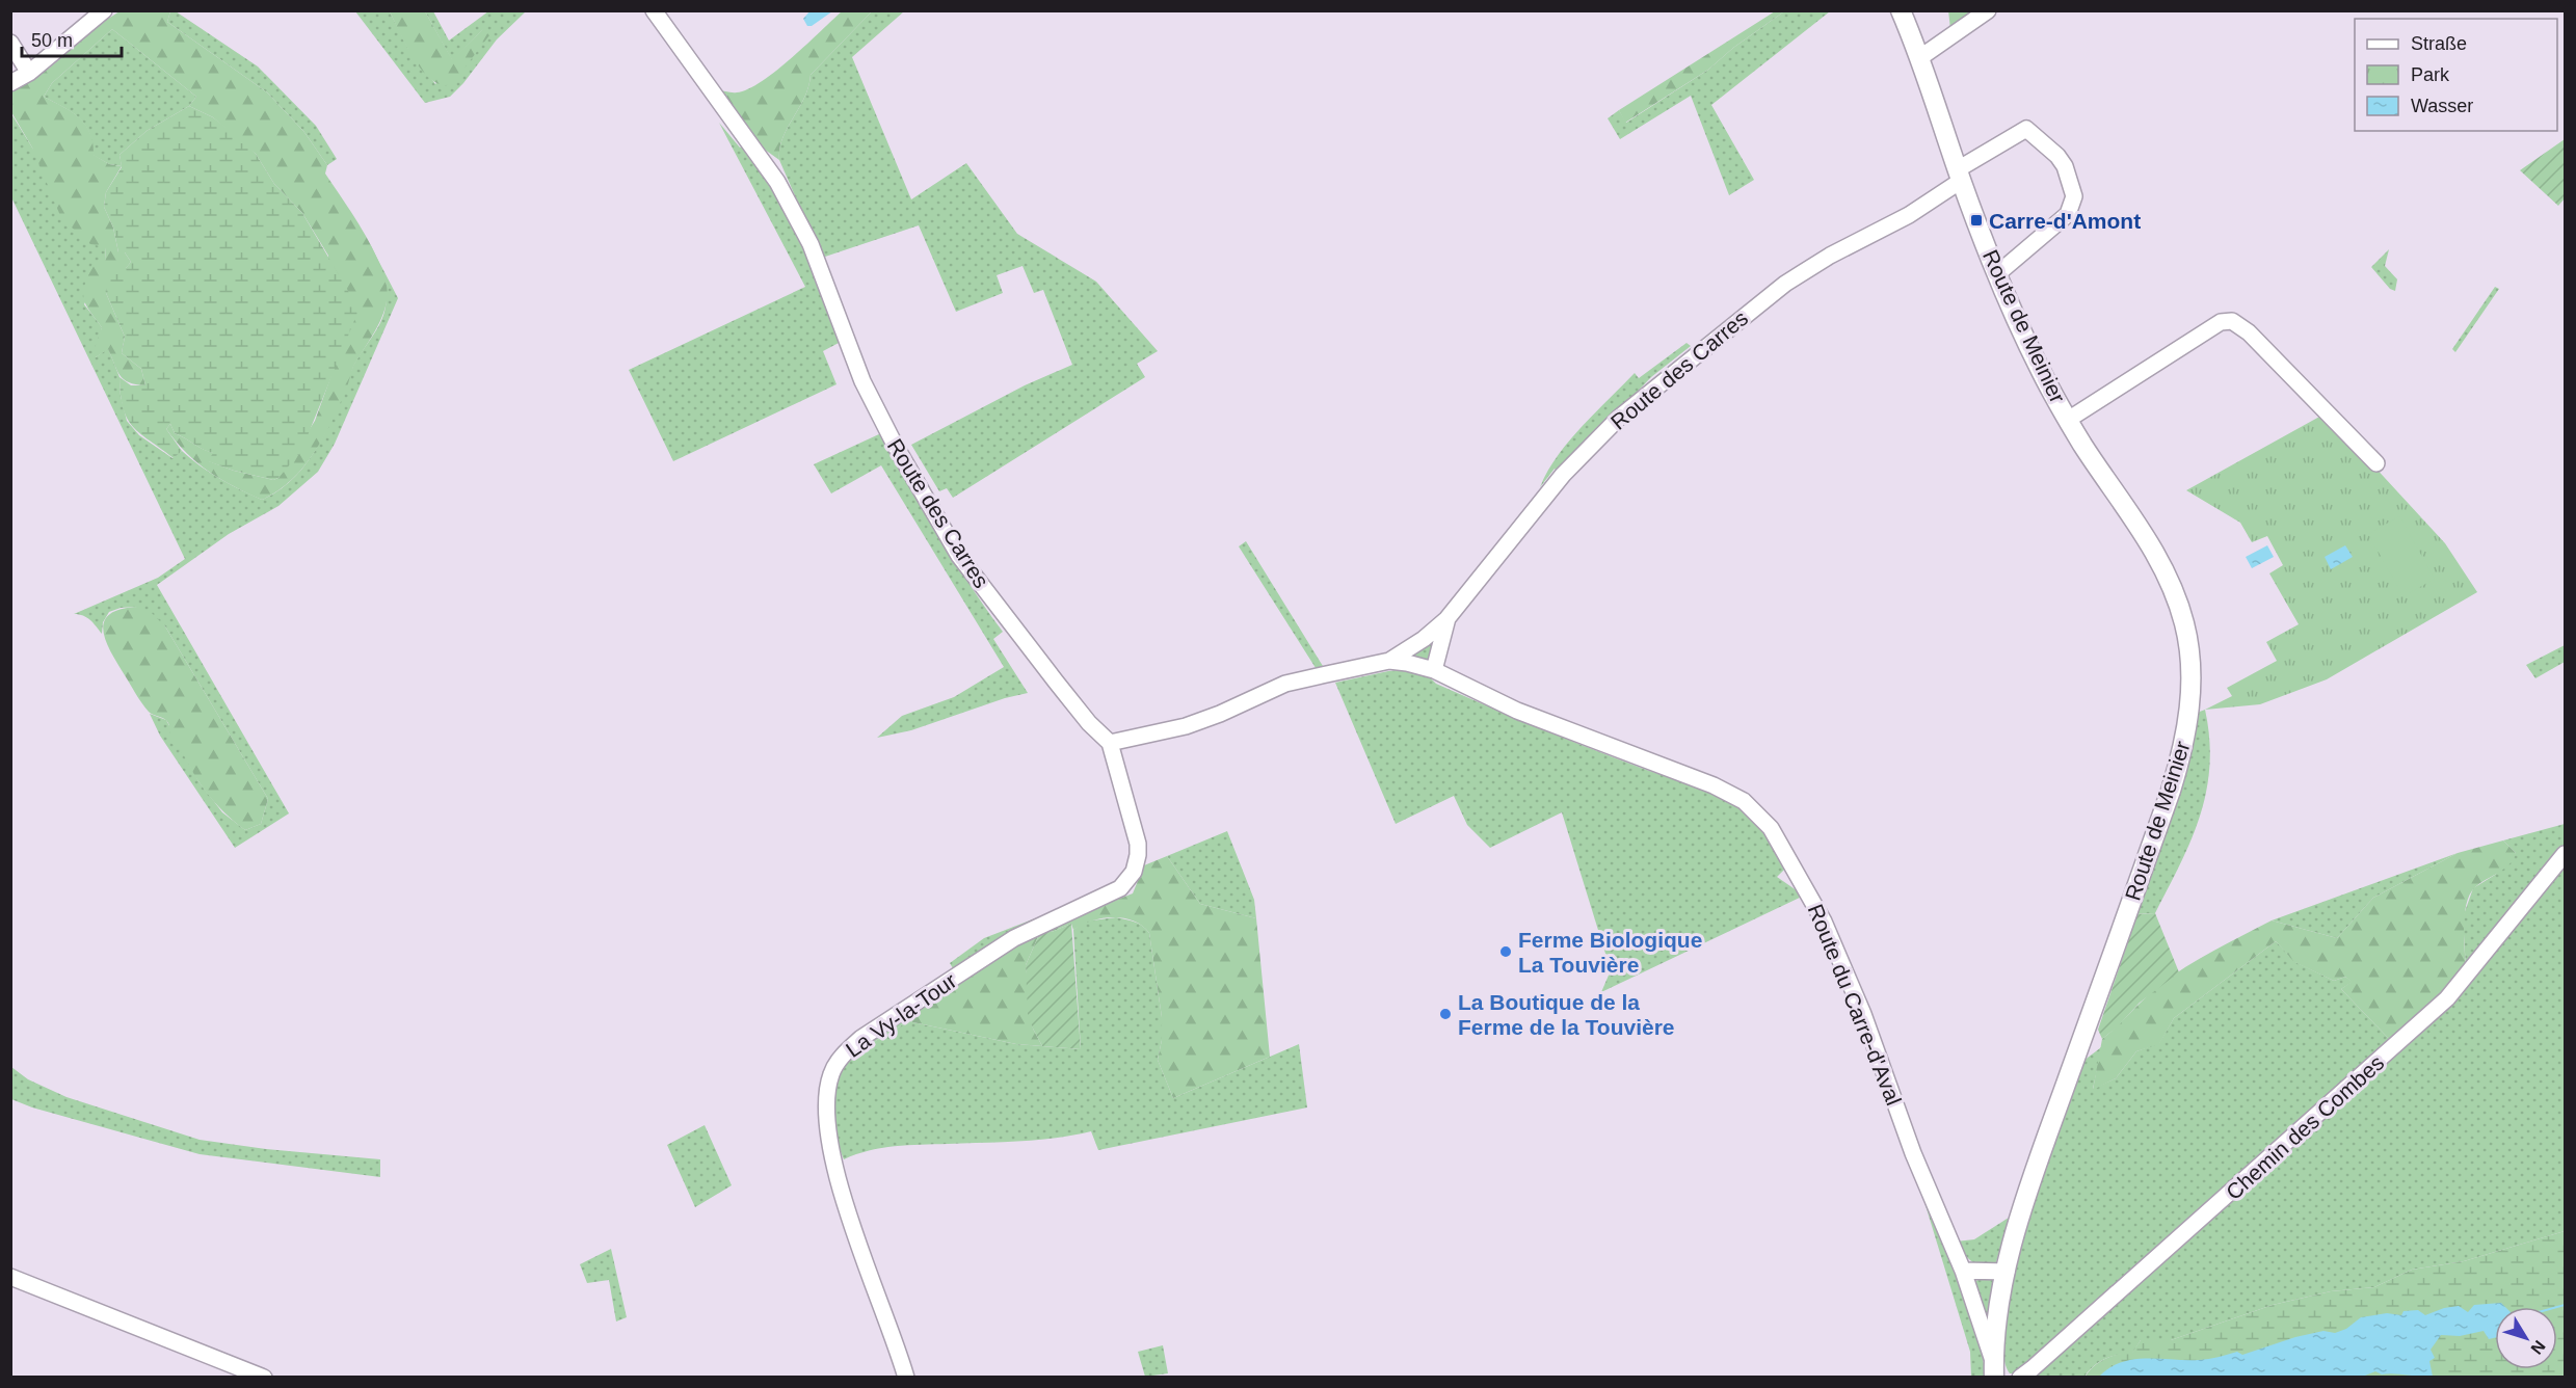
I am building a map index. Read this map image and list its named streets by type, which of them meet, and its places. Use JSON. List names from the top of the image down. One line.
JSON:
{"streets":{"street":["Route de Meinier","Route des Carres","Route du Carre-d'Aval","La Vy-la-Tour","Chemin des Combes"]},"crossings":[["Route de Meinier","Route des Carres"],["Route de Meinier","Route du Carre-d'Aval"],["Route des Carres","Route du Carre-d'Aval"],["Route des Carres","La Vy-la-Tour"]],"places":{"transit":["Carre-d'Amont"],"other":["Ferme Biologique La Touvière","La Boutique de la Ferme de la Touvière"]},"legend":["Straße","Park","Wasser"],"scale_bar":"50 m","north":"bottom right"}
